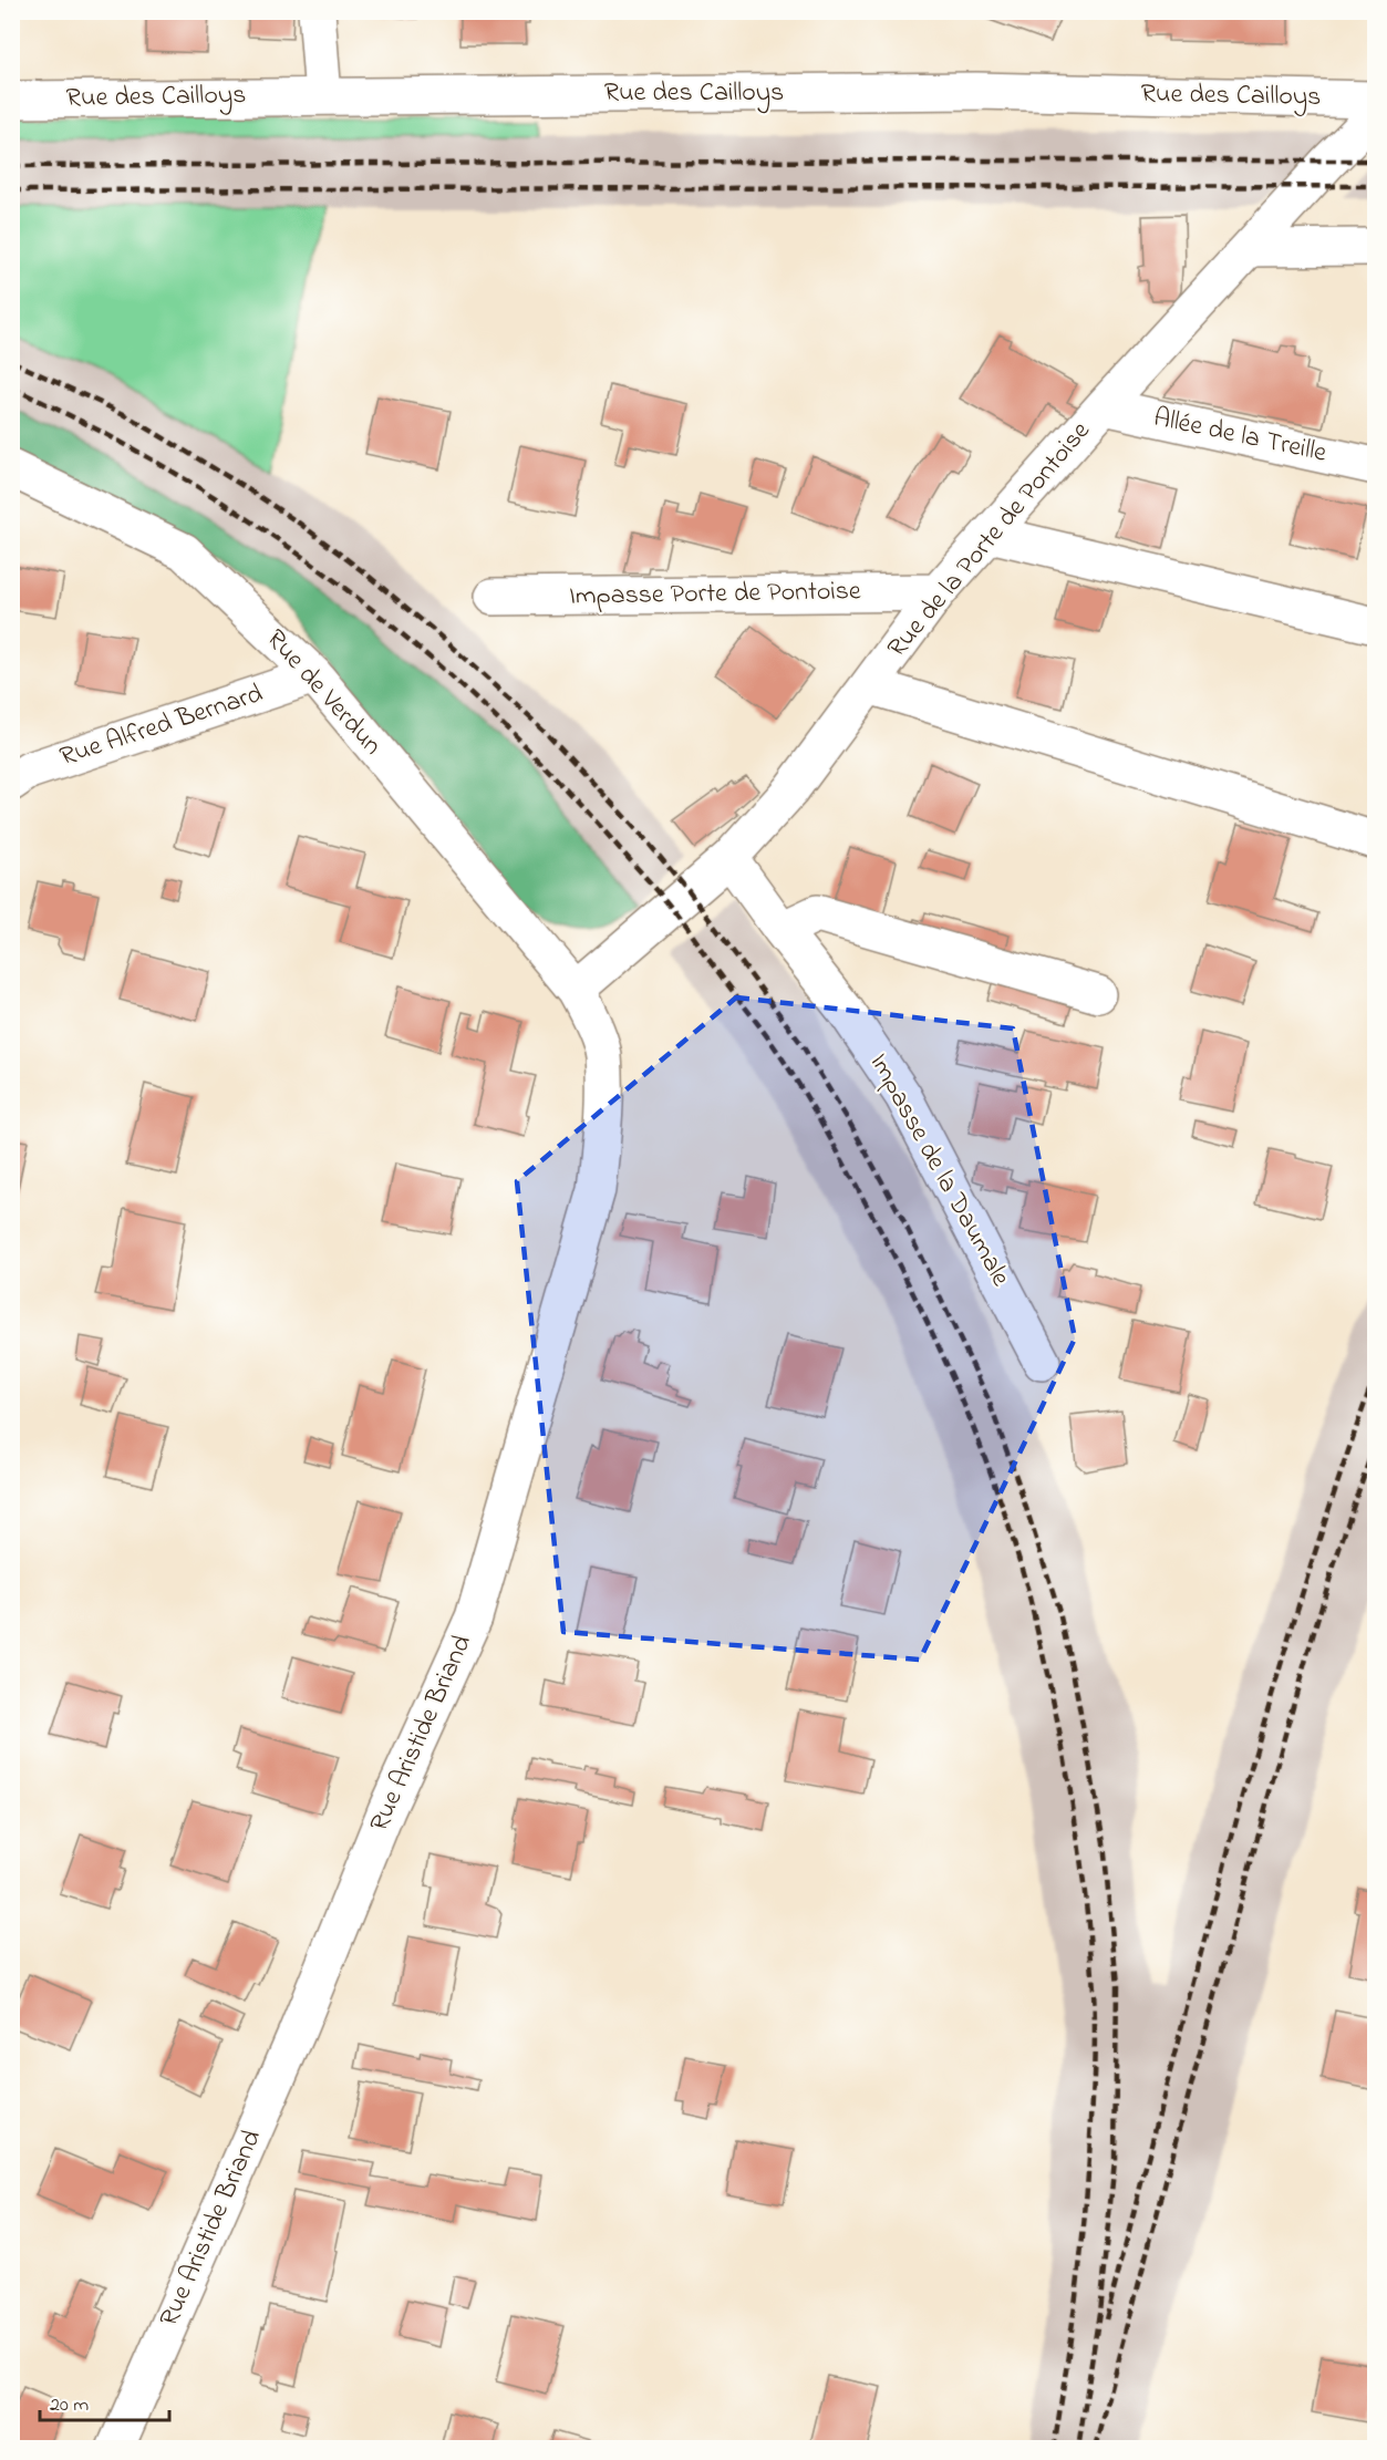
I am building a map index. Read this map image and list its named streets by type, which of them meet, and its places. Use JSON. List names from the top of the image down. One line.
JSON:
{"streets":{"street":["Rue des Cailloys","Allée de la Treille","Rue de la Porte de Pontoise","Impasse Porte de Pontoise","Rue de Verdun","Rue Alfred Bernard","Impasse de la Daumale","Rue Aristide Briand"]},"crossings":[["Allée de la Treille","Rue de la Porte de Pontoise"],["Rue de la Porte de Pontoise","Impasse Porte de Pontoise"],["Rue de la Porte de Pontoise","Rue de Verdun"],["Rue de la Porte de Pontoise","Impasse de la Daumale"],["Rue de la Porte de Pontoise","Rue Aristide Briand"],["Rue de Verdun","Rue Alfred Bernard"],["Rue de Verdun","Rue Aristide Briand"]],"scale_bar":"20 m"}
